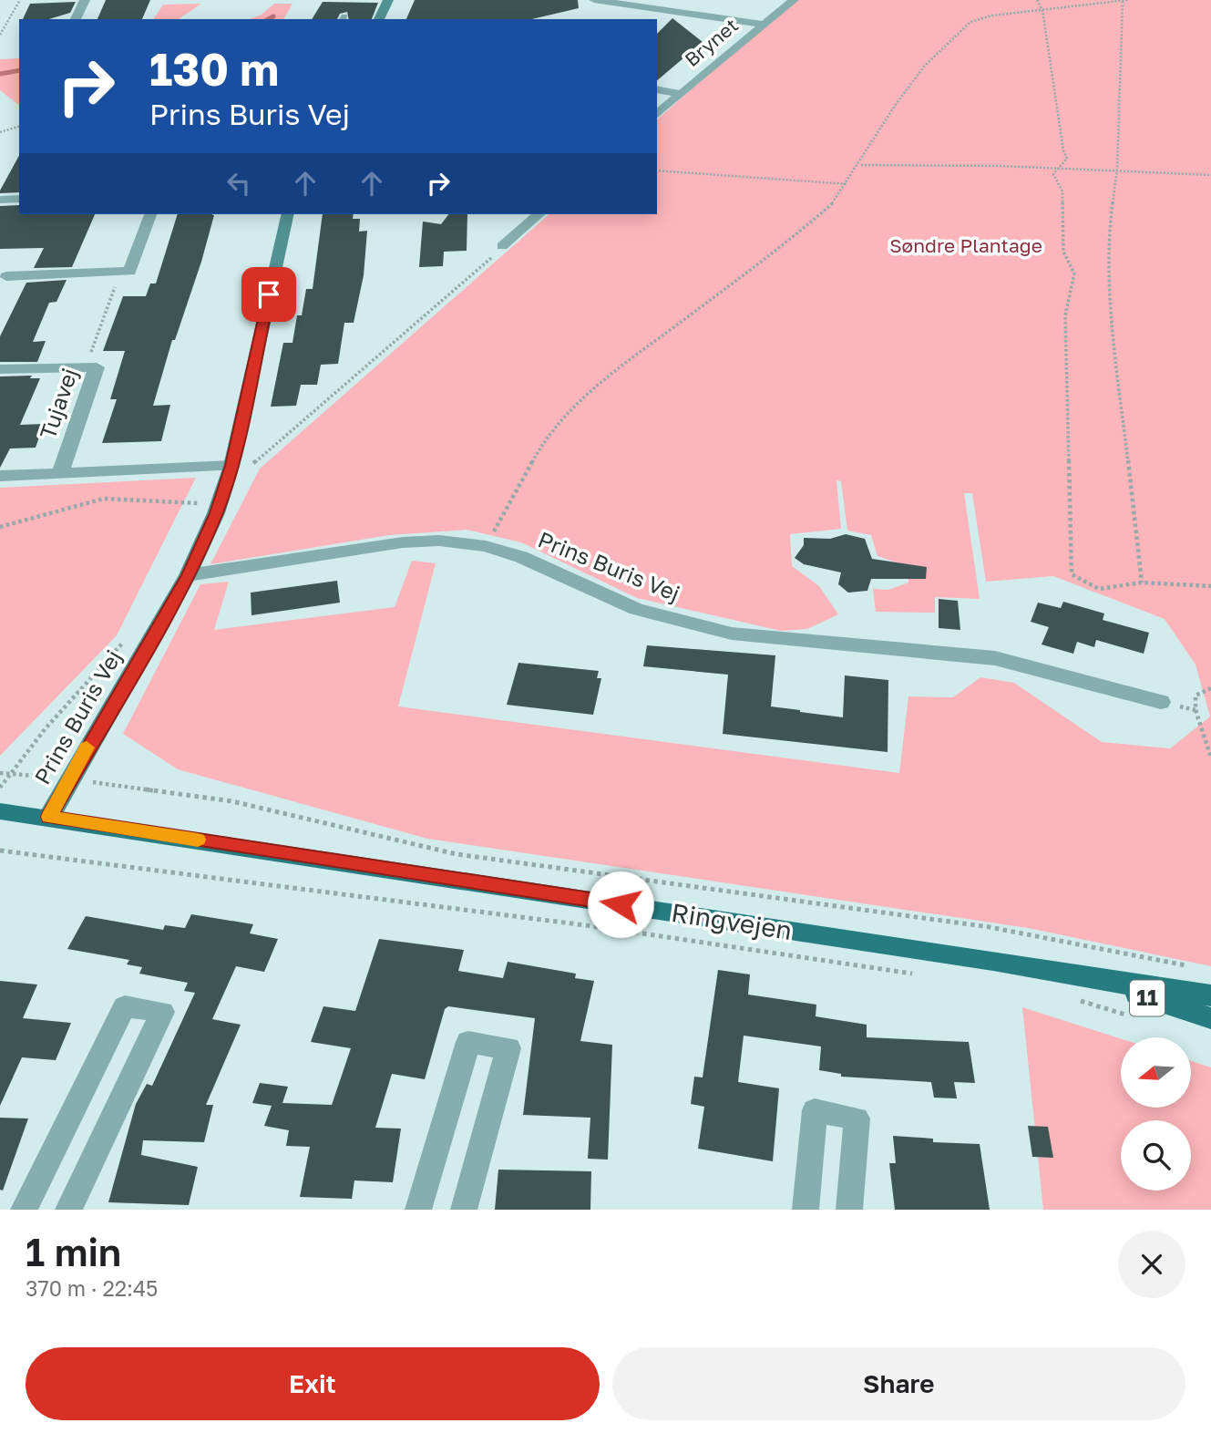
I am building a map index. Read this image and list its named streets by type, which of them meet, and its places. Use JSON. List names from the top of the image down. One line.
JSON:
{"streets":{"main road":["Ringvejen","11"],"street":["Brynet","Tujavej","Prins Buris Vej"]},"crossings":[["Tujavej","Prins Buris Vej"],["Prins Buris Vej","Ringvejen"]],"parks":["Søndre Plantage"],"north":"left","page":{"turn":["130 m","Prins Buris Vej"],"heading":["1 min","370 m · 22:45"],"buttons":["Exit","Share"]}}
